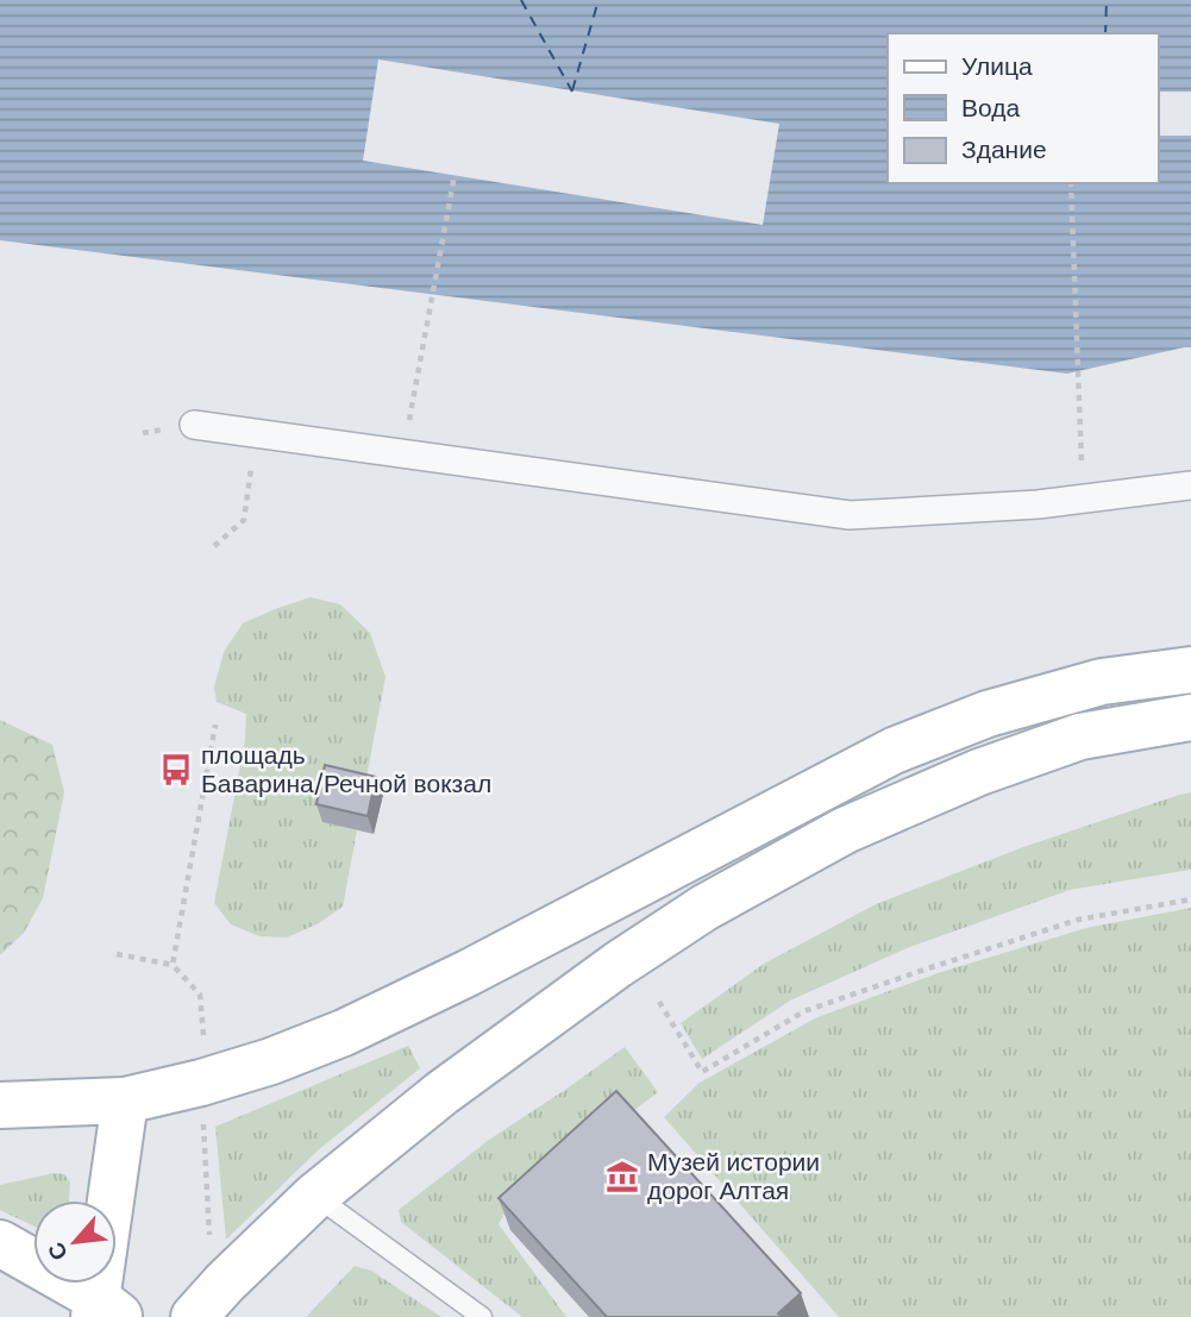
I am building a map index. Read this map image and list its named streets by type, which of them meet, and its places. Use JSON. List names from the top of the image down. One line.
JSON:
{"places":{"bus stop":["площадь Баварина/Речной вокзал"],"museum":["Музей истории дорог Алтая"]},"legend":["Улица","Вода","Здание"],"north":"bottom left"}
